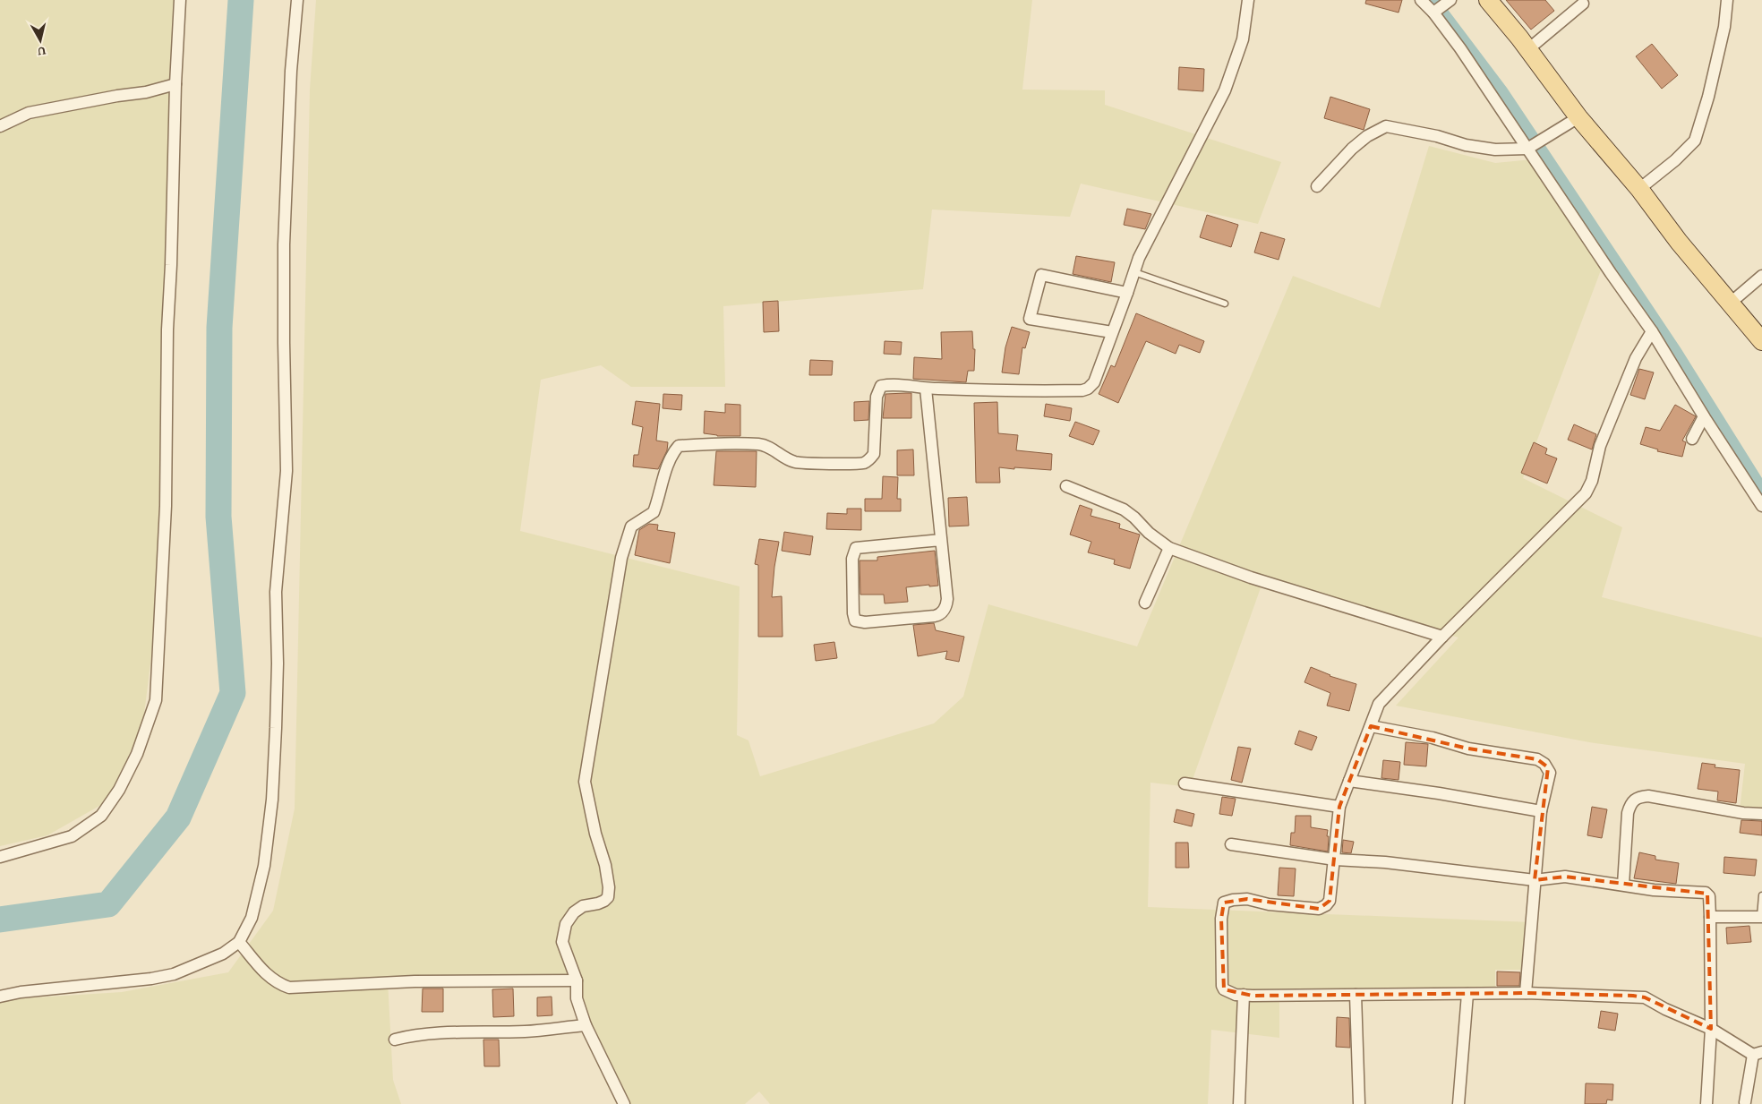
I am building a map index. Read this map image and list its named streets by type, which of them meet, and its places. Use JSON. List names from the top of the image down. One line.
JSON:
{"north":"bottom"}
